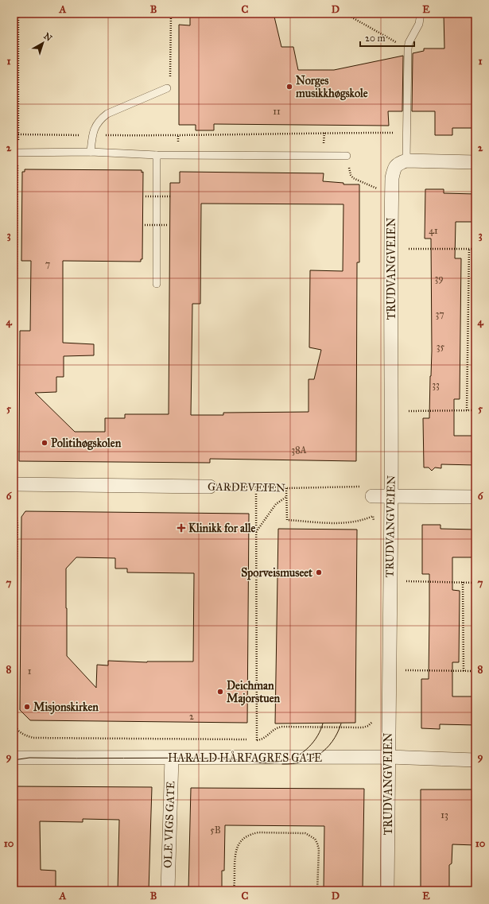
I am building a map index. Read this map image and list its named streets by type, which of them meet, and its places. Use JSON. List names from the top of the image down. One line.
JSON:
{"streets":{"street":["TRUDVANGVEIEN","GARDEVEIEN","HARALD HÅRFAGRES GATE","OLE VIGS GATE"]},"crossings":[["TRUDVANGVEIEN","HARALD HÅRFAGRES GATE"],["HARALD HÅRFAGRES GATE","OLE VIGS GATE"]],"places":{"other":["Norges musikkhøgskole","Politihøgskolen","Sporveismuseet","Deichman Majorstuen","Misjonskirken"],"health":["Klinikk for alle"]},"house_numbers":["11","41","7","39","37","35","33","38A","1","2","13","5B"],"scale_bar":"20 m","north":"top right","grid":{"columns":["A","B","C","D","E"],"rows":["1","2","3","4","5","6","7","8","9","10"]}}
